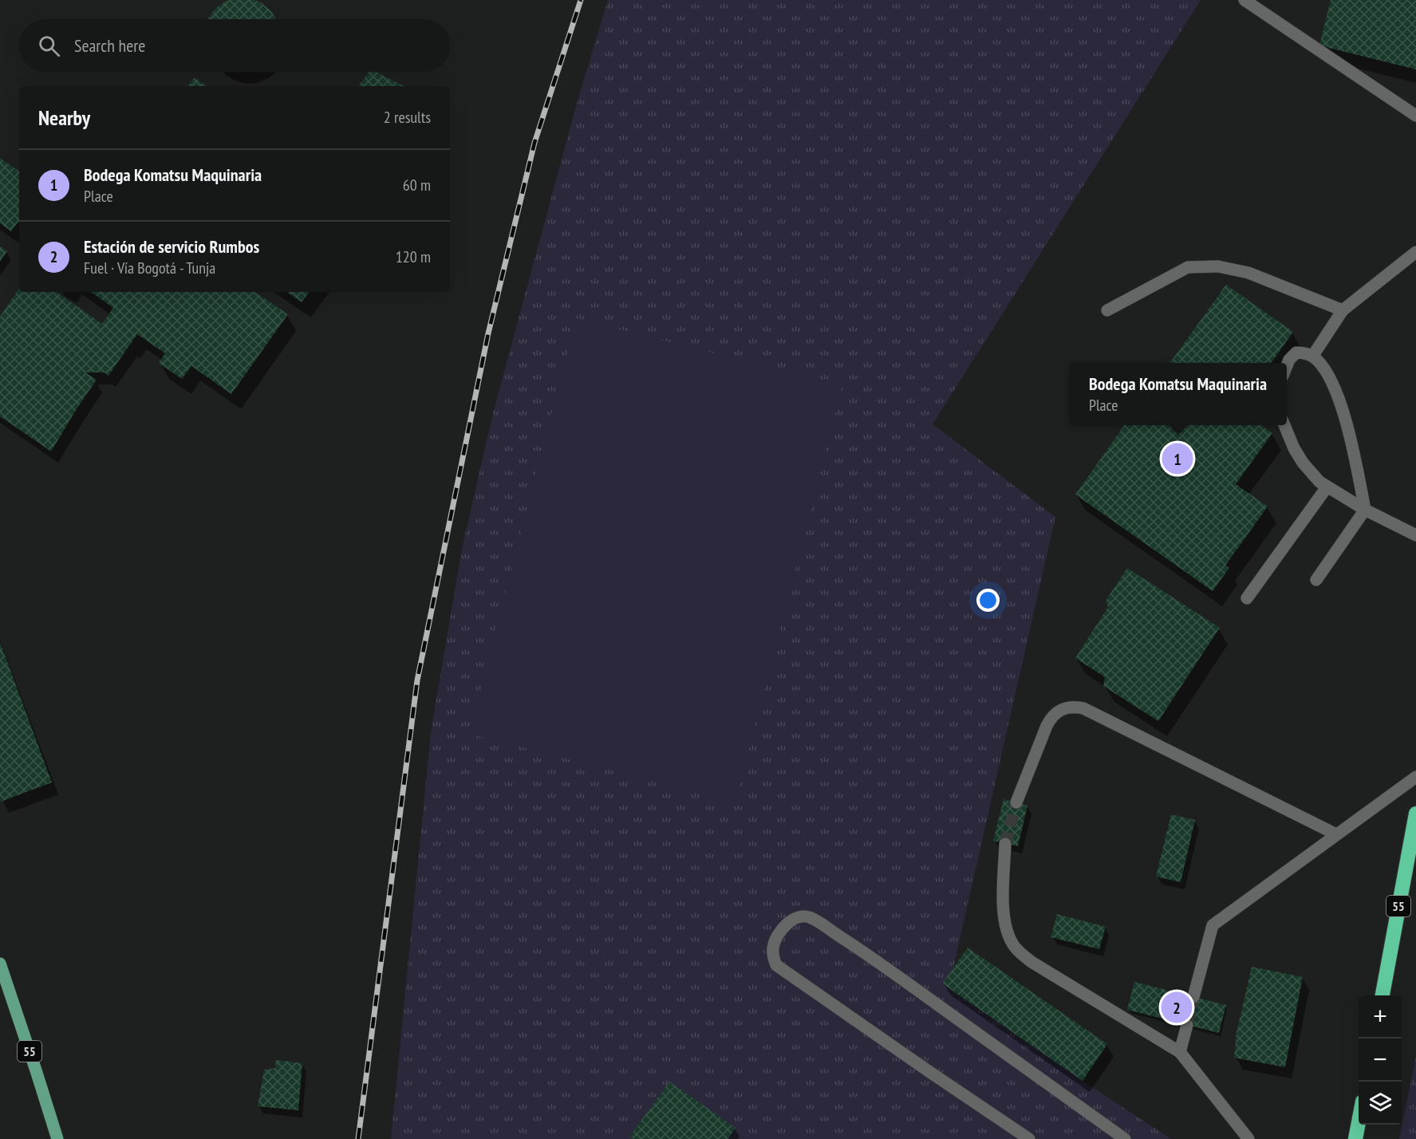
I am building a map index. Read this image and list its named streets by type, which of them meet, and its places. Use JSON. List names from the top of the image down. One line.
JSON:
{"streets":{"highway":["55"]},"page":{"search":"Search here","heading":["Nearby","2 results"],"list":[{"mark":"1","name":"Bodega Komatsu Maquinaria","note":"Place","value":"60 m"},{"mark":"2","name":"Estación de servicio Rumbos","note":"Fuel · Vía Bogotá - Tunja","value":"120 m"}],"popup":["Bodega Komatsu Maquinaria","Place"],"pins":["1","2"],"map_buttons":["+","−"]}}
